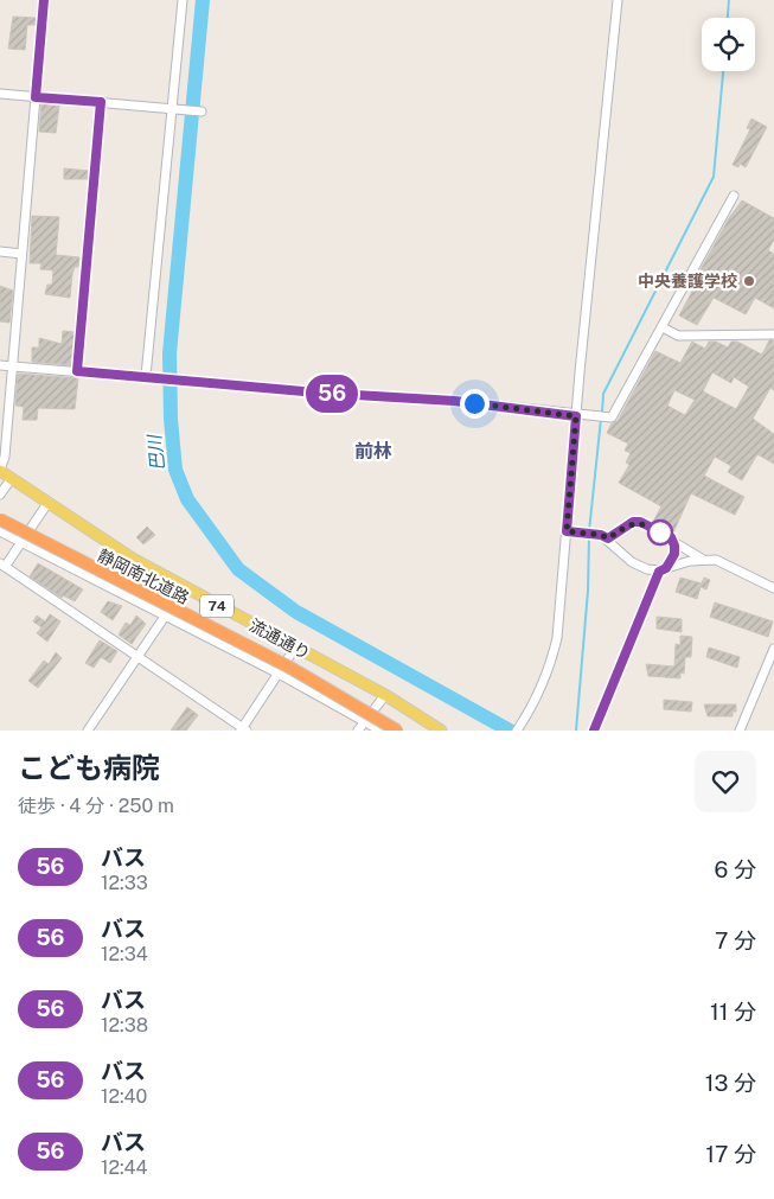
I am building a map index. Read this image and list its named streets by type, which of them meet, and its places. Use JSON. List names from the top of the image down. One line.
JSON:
{"streets":{"highway":["静岡南北道路","74"],"main road":["流通通り"]},"districts":["前林"],"water":["巴川"],"places":["中央養護学校"],"lines":["bus line 56"],"page":{"on_map":"56","heading":["こども病院","徒歩 · 4 分 · 250 m"],"list":[{"mark":"56","name":"バス","note":"12:33","value":"6 分"},{"mark":"56","name":"バス","note":"12:34","value":"7 分"},{"mark":"56","name":"バス","note":"12:38","value":"11 分"},{"mark":"56","name":"バス","note":"12:40","value":"13 分"},{"mark":"56","name":"バス","note":"12:44","value":"17 分"}]}}
